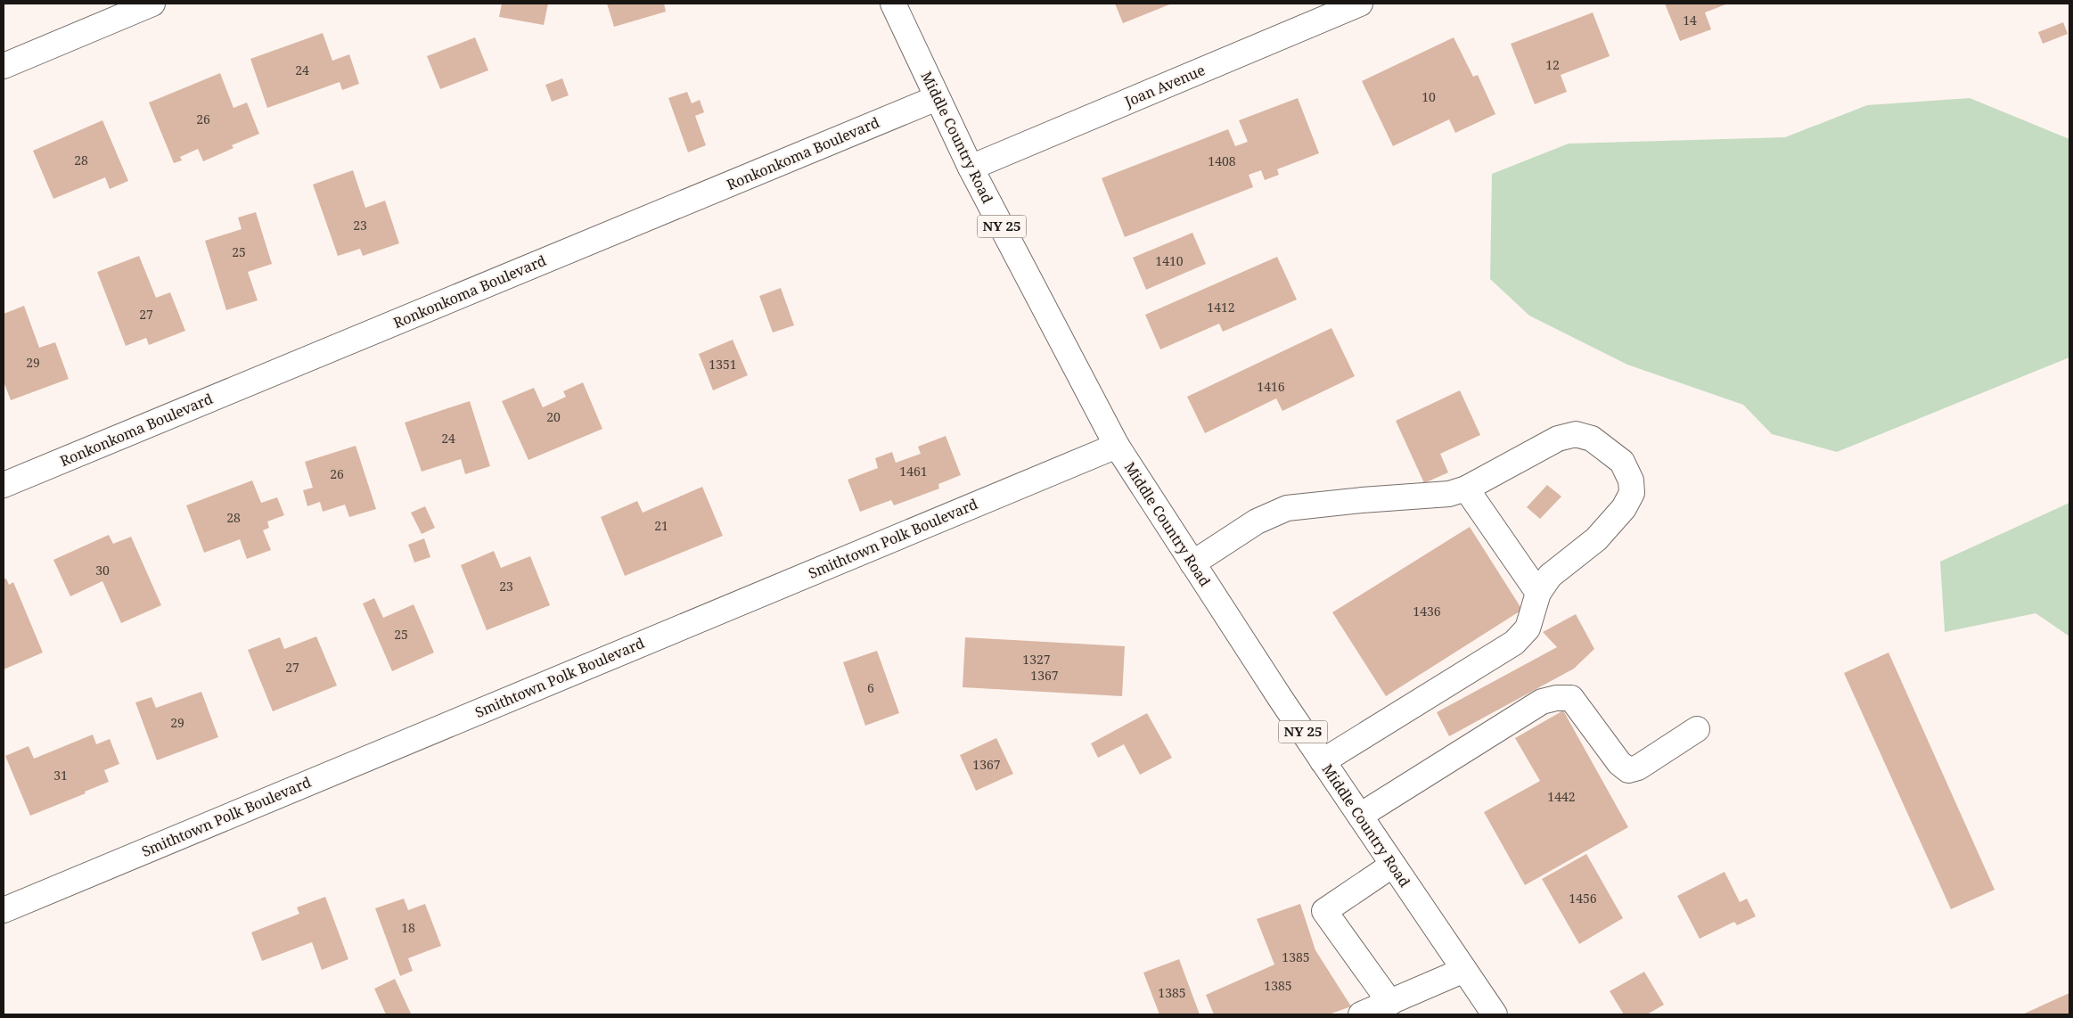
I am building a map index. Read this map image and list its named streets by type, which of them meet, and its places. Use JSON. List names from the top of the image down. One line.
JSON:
{"streets":{"street":["Joan Avenue","Middle Country Road","Ronkonkoma Boulevard","NY 25","Smithtown Polk Boulevard"]},"crossings":[["Joan Avenue","Middle Country Road"],["Middle Country Road","Ronkonkoma Boulevard"],["Middle Country Road","Smithtown Polk Boulevard"]],"house_numbers":["14","12","24","10","26","28","1408","23","25","1410","1412","27","29","1351","1416","20","24","1461","26","28","21","30","23","1436","25","1327","27","1367","6","29","1367","31","1442","1456","18","1385","1385","1385"]}
